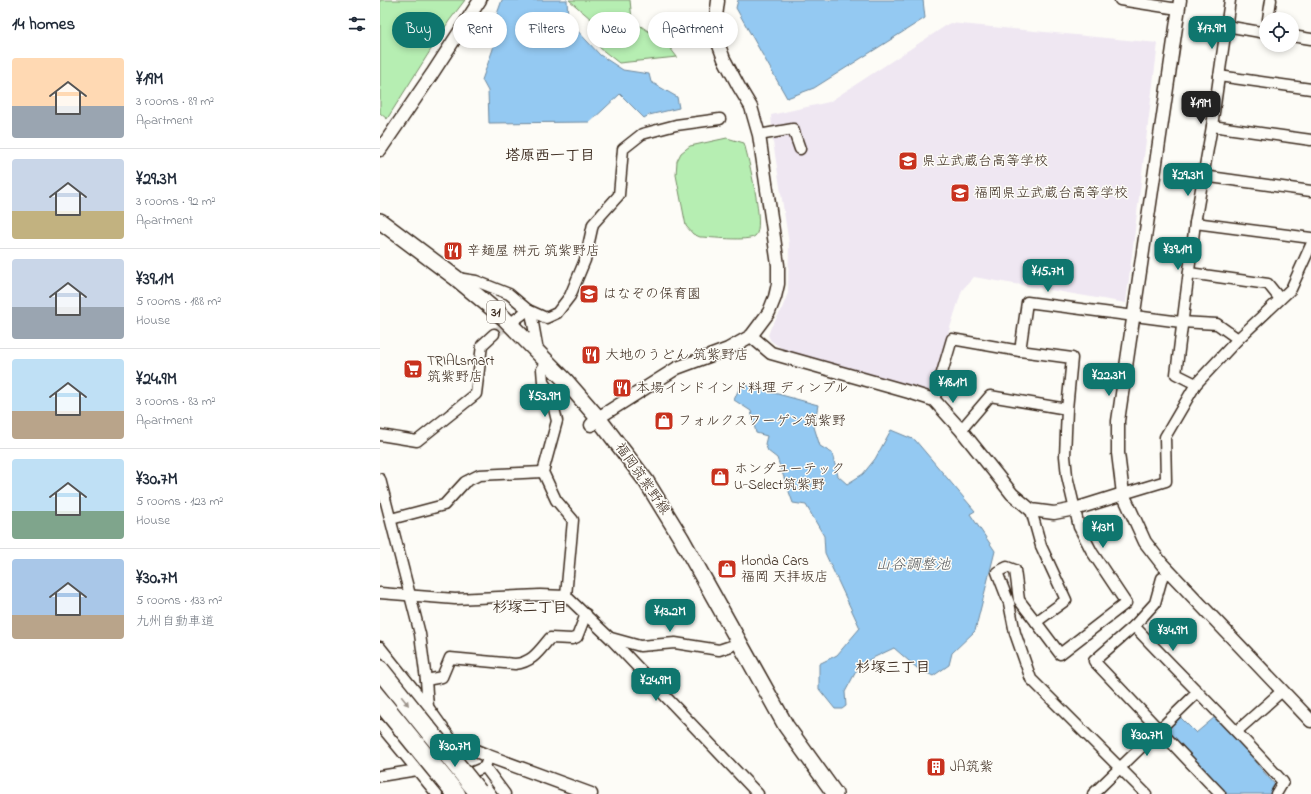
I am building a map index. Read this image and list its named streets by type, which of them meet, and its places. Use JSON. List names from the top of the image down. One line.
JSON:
{"streets":{"main road":["31","福岡筑紫野線"]},"districts":["塔原西一丁目","杉塚二丁目","杉塚三丁目"],"water":["山谷調整池"],"places":{"school or university":["県立武蔵台高等学校","福岡県立武蔵台高等学校","はなぞの保育園"],"restaurant":["辛麺屋 桝元 筑紫野店","大地のうどん 筑紫野店","本場インドインド料理 ディンプル"],"supermarket":["TRIALsmart 筑紫野店"],"shop":["フォルクスワーゲン筑紫野","ホンダユーテック U-Select筑紫野","Honda Cars 福岡 天拝坂店"],"building":["JA筑紫"]},"page":{"heading":"14 homes","chip":["Buy","Rent","Filters","New","Apartment"],"price":["¥17.9M","¥19M","¥29.3M","¥39.1M","¥15.7M","¥22.3M","¥18.1M","¥53.9M","¥13M","¥13.2M","¥34.9M","¥24.9M","¥30.7M","¥30.7M"],"list":[{"name":"¥19M","note":"3 rooms · 89 m² · Apartment"},{"name":"¥29.3M","note":"3 rooms · 92 m² · Apartment"},{"name":"¥39.1M","note":"5 rooms · 188 m² · House"},{"name":"¥24.9M","note":"3 rooms · 83 m² · Apartment"},{"name":"¥30.7M","note":"5 rooms · 123 m² · House"},{"name":"¥30.7M","note":"5 rooms · 133 m² · 九州自動車道"}]}}
